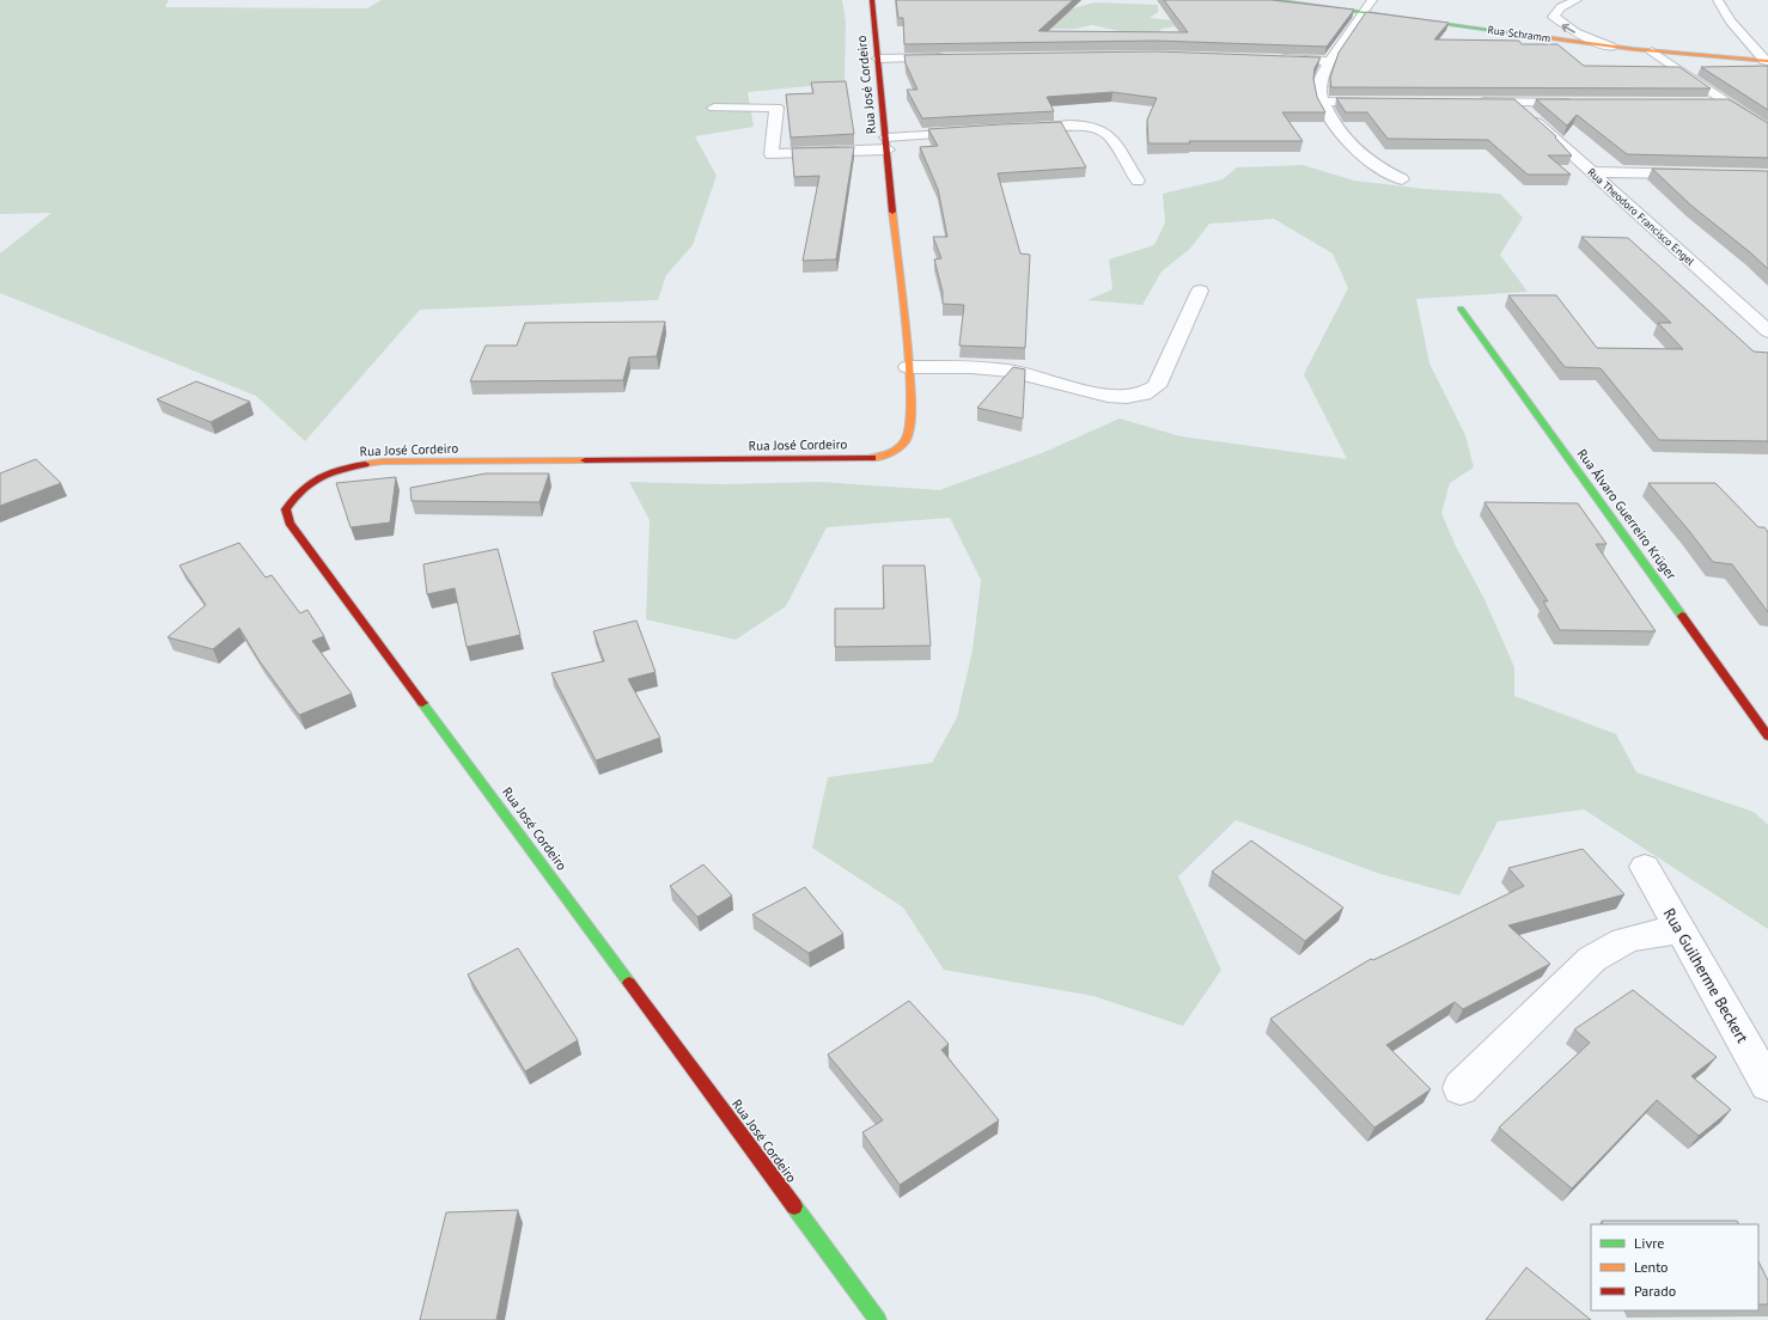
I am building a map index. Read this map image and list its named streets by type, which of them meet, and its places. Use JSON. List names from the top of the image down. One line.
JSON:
{"streets":{"street":["Rua Schramm","Rua José Cordeiro","Rua Theodoro Francisco Engel","Rua Álvaro Guerreiro Krüger","Rua Guilherme Beckert"]},"legend":["Livre","Lento","Parado"]}
